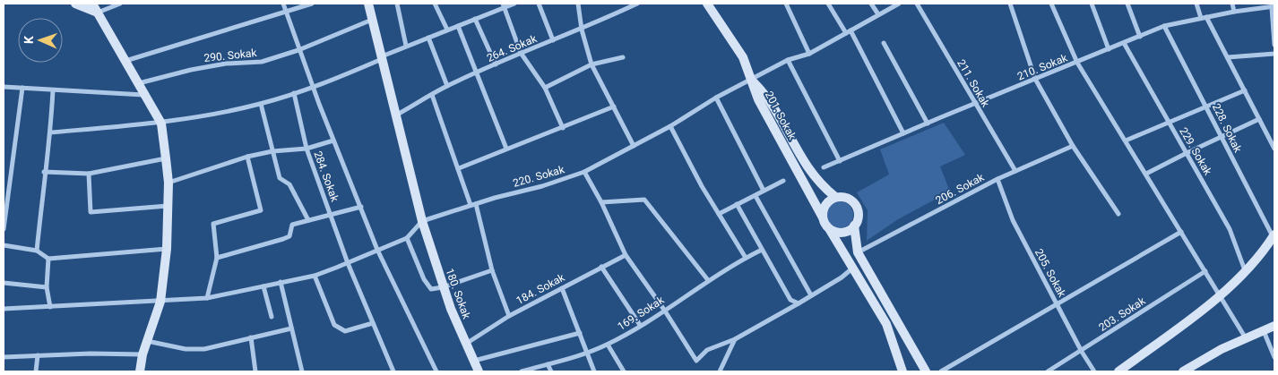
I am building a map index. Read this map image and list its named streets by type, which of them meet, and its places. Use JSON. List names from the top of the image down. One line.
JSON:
{"streets":{"street":["264. Sokak","290. Sokak","210. Sokak","211. Sokak","201. Sokak","228. Sokak","229. Sokak","284. Sokak","220. Sokak","206. Sokak","205. Sokak","184. Sokak","180. Sokak","169. Sokak","203. Sokak"]},"crossings":[["264. Sokak","180. Sokak"],["290. Sokak","180. Sokak"],["210. Sokak","211. Sokak"],["210. Sokak","228. Sokak"],["210. Sokak","229. Sokak"],["211. Sokak","206. Sokak"],["201. Sokak","220. Sokak"],["201. Sokak","206. Sokak"],["220. Sokak","180. Sokak"],["206. Sokak","205. Sokak"],["205. Sokak","203. Sokak"],["184. Sokak","180. Sokak"]],"north":"left"}
